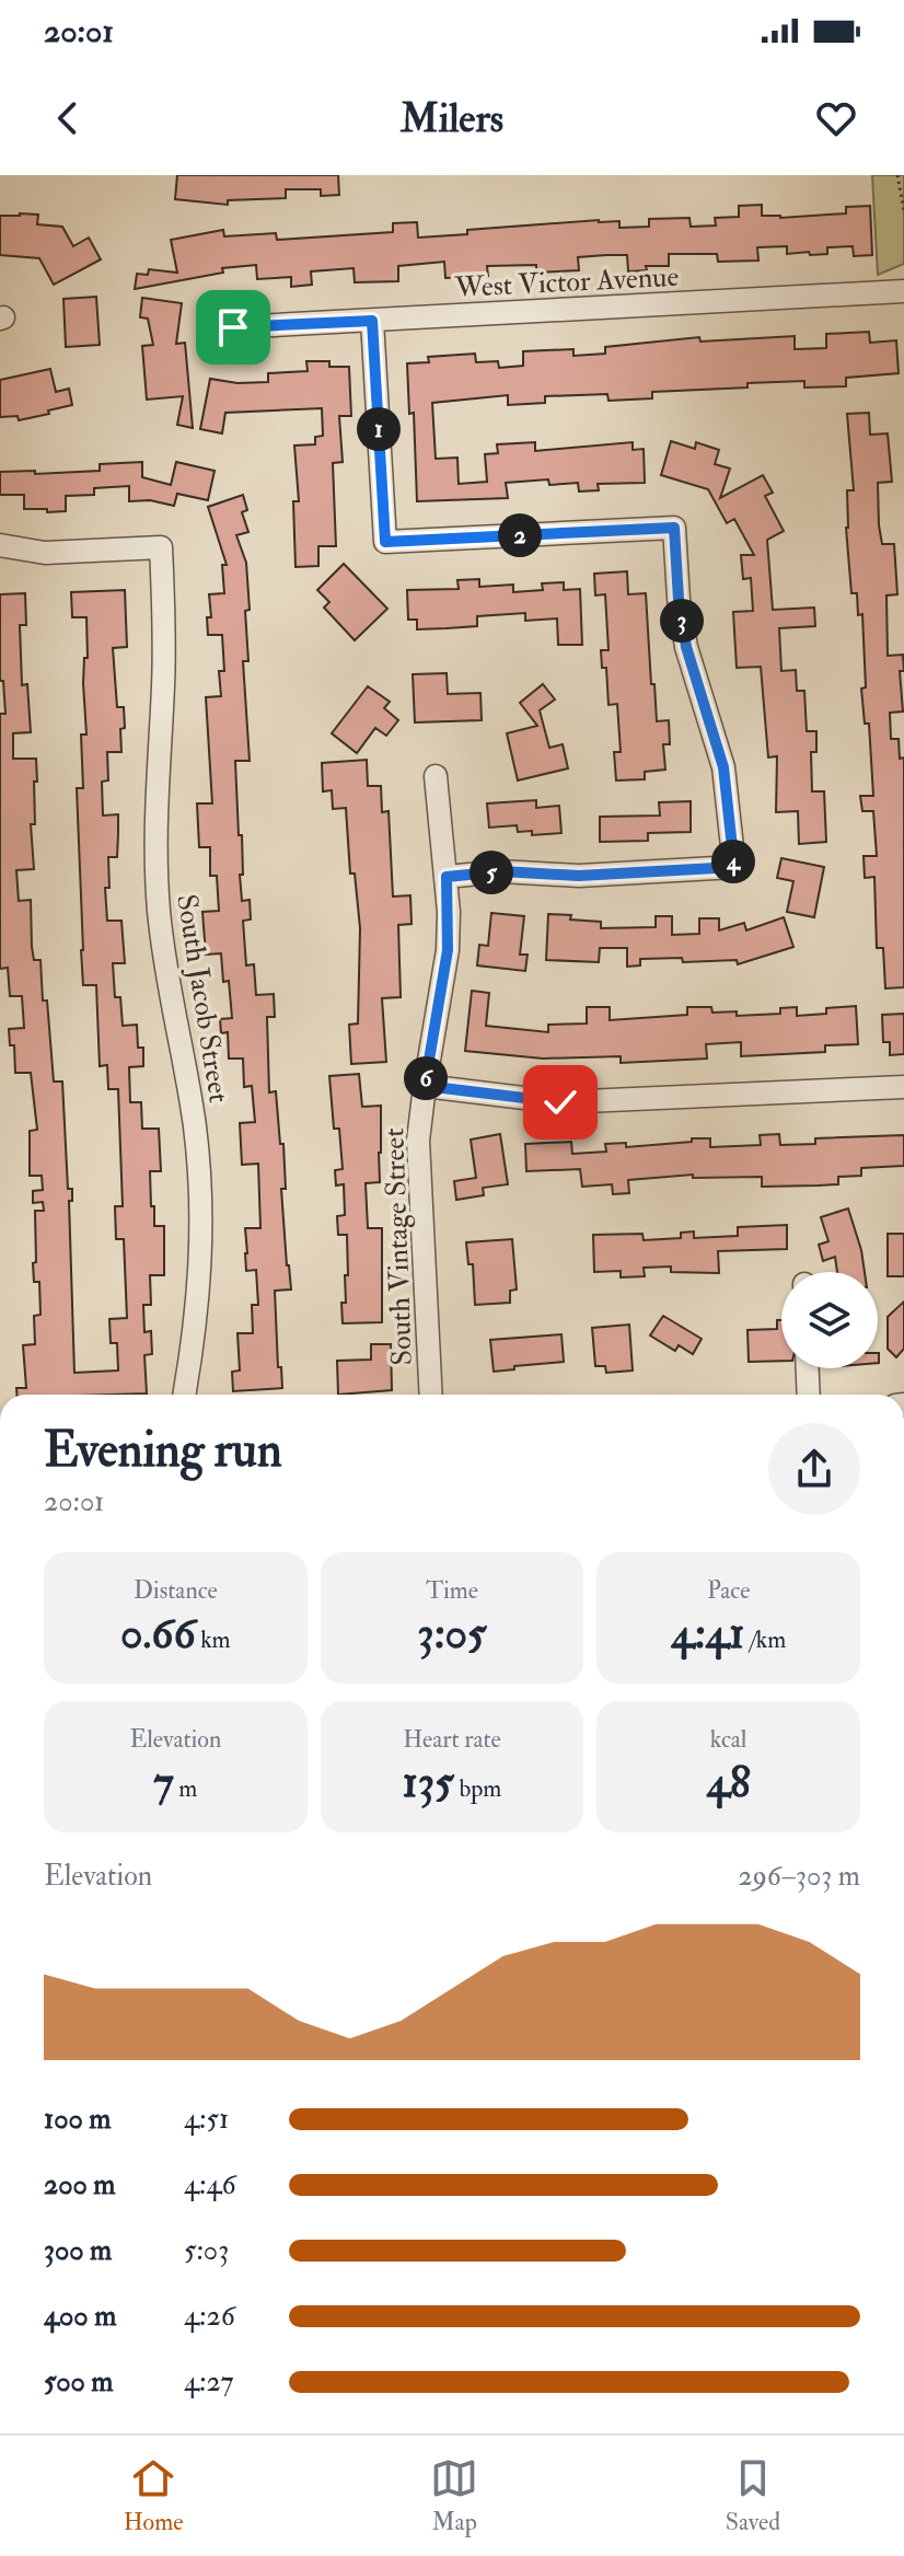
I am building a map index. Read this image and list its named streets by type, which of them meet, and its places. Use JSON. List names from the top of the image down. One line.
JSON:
{"streets":{"street":["West Victor Avenue","South Jacob Street","South Vintage Street"]},"page":{"status":"20:01","header":"Milers","pins":["1","2","3","4","5","6"],"heading":["Evening run","20:01"],"stats":[["Distance","0.66 km"],["Time","3:05"],["Pace","4:41 /km"],["Elevation","7 m"],["Heart rate","135 bpm"],["kcal","48"]],"chart":["Elevation","296–303 m"],"list":[{"name":"100 m","note":"4:51"},{"name":"200 m","note":"4:46"},{"name":"300 m","note":"5:03"},{"name":"400 m","note":"4:26"},{"name":"500 m","note":"4:27"}],"tabs":["Home","Map","Saved"]}}
